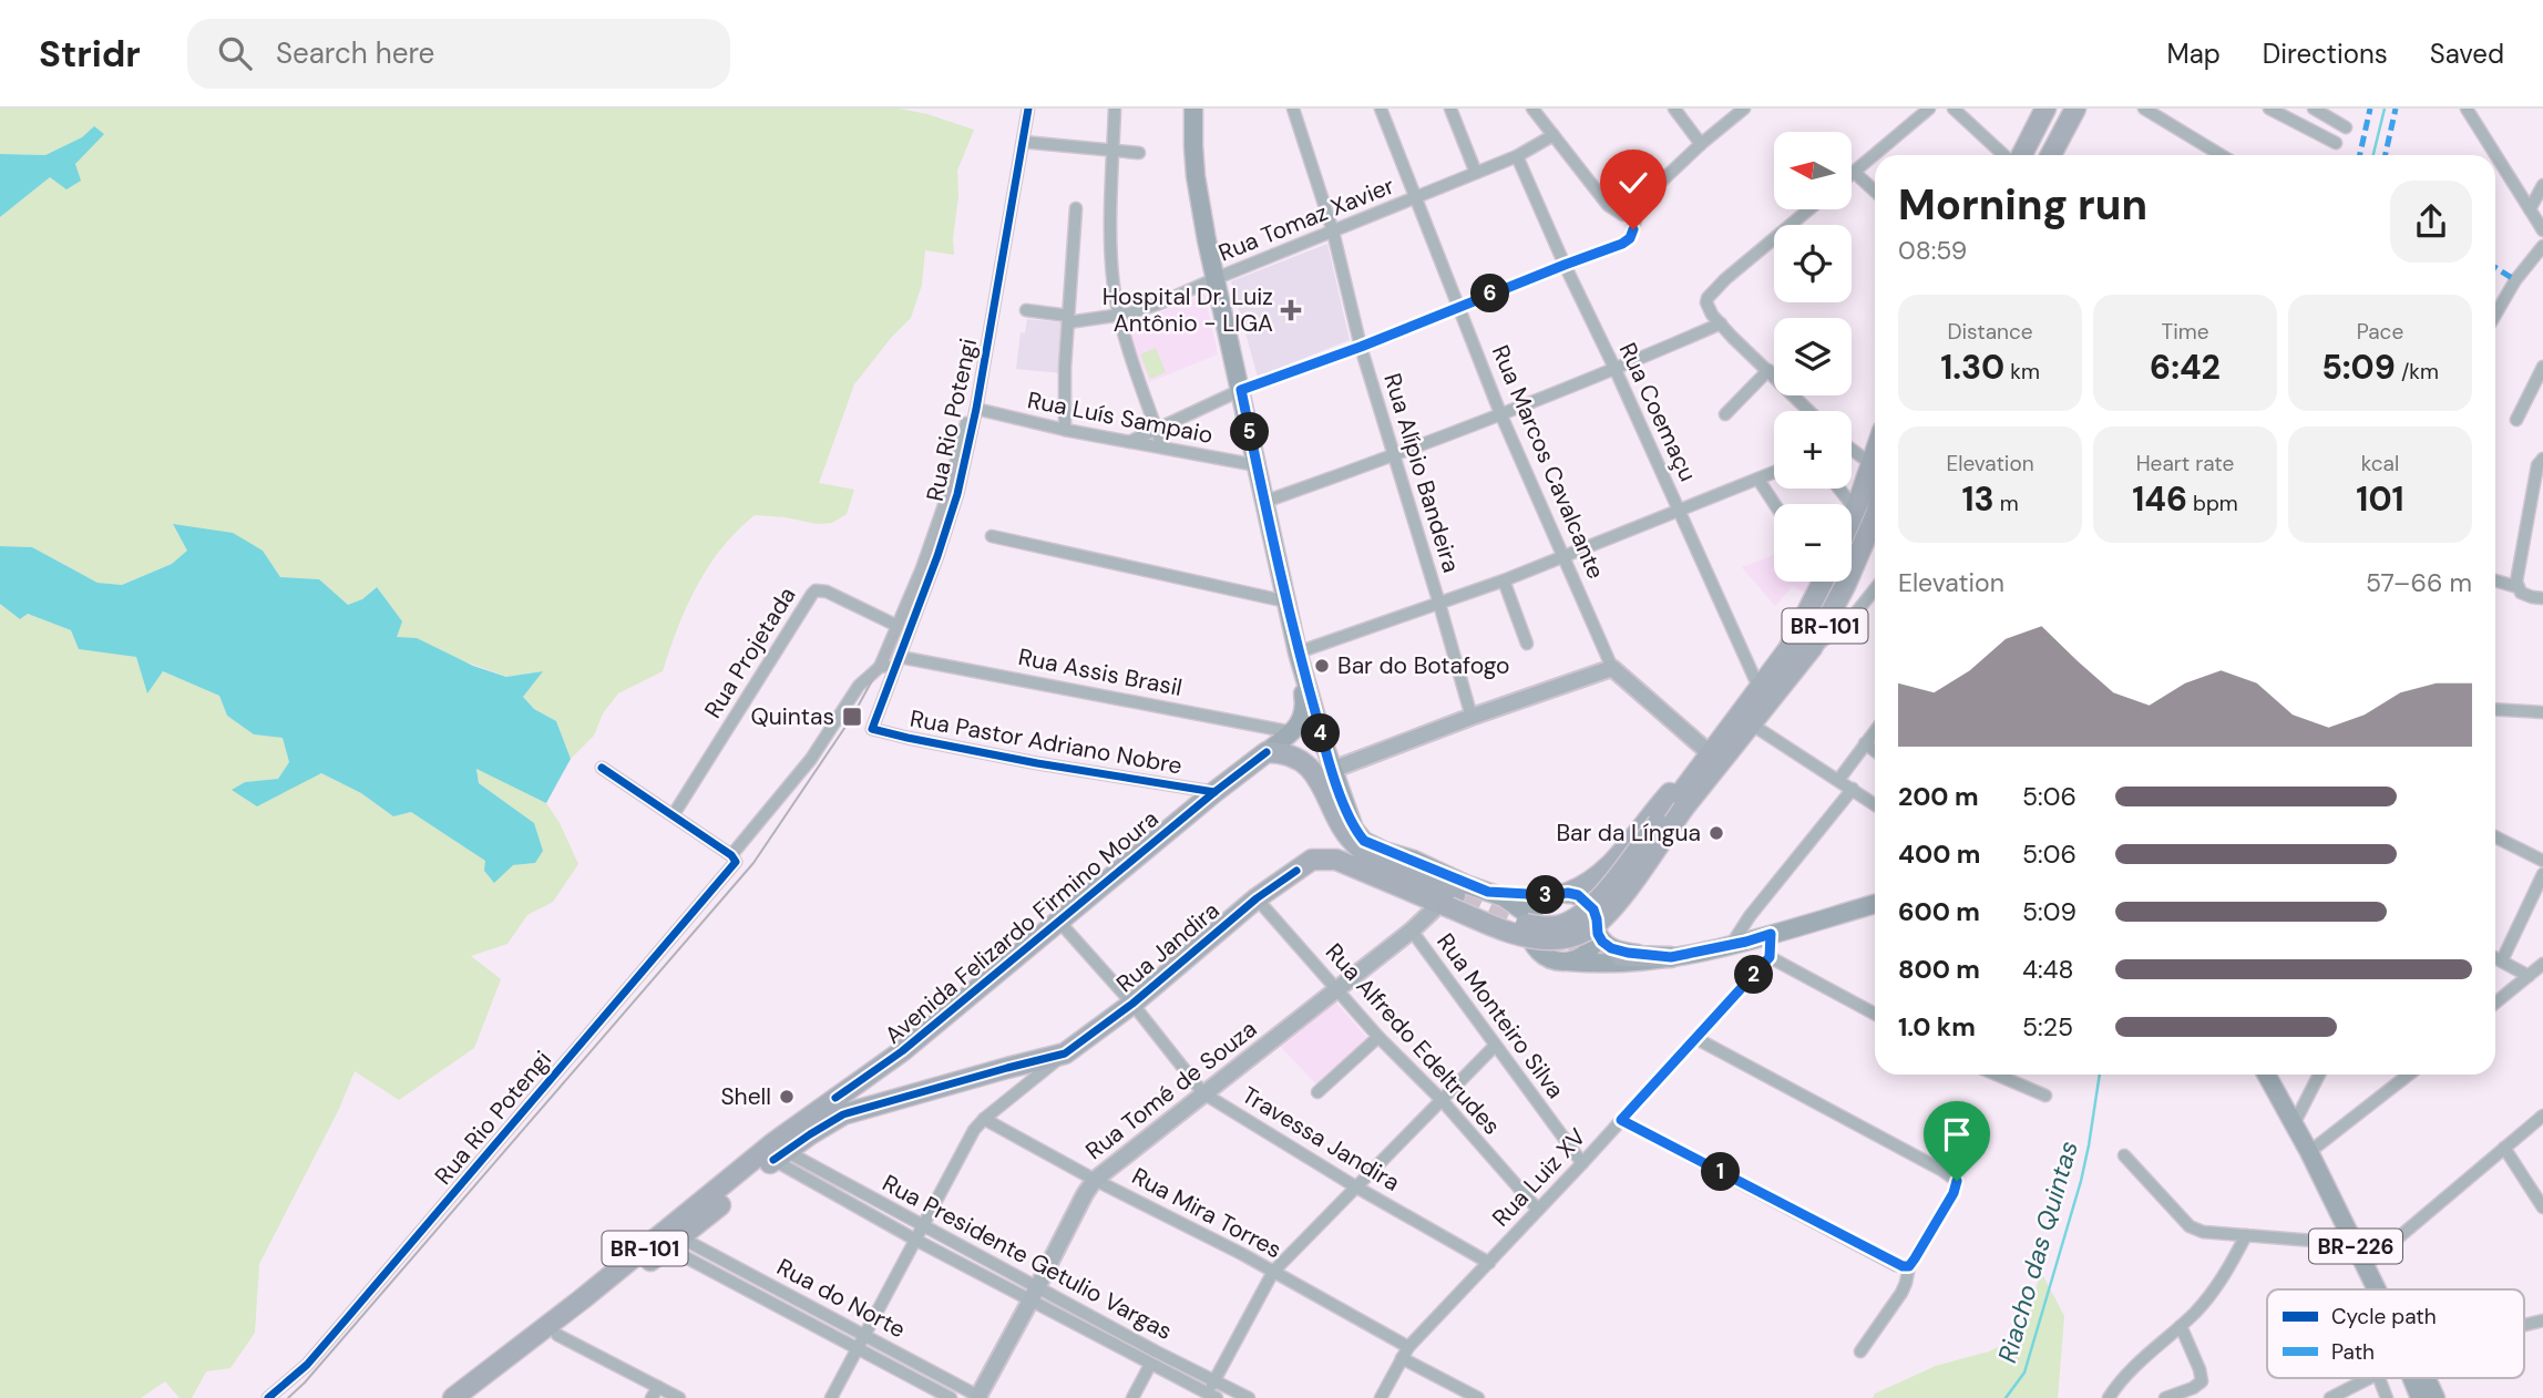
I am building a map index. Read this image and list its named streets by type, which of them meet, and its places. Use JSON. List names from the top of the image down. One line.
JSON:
{"streets":{"highway":["BR-101","Avenida Felizardo Firmino Moura","Rua Jandira"],"main road":["BR-226"],"street":["Rua Tomaz Xavier","Rua Coemaçu","Rua Luís Sampaio","Rua Rio Potengi","Rua Marcos Cavalcante","Rua Alípio Bandeira","Rua Projetada","Rua Assis Brasil","Rua Pastor Adriano Nobre","Rua Monteiro Silva","Rua Alfredo Edeltrudes","Rua Tomé de Souza","Travessa Jandira","Rua Luiz XV","Rua Mira Torres","Rua Presidente Getulio Vargas","Rua do Norte"]},"crossings":[["Rua Tomaz Xavier","Rua Coemaçu"],["Rua Tomaz Xavier","Rua Marcos Cavalcante"],["Rua Tomaz Xavier","Rua Alípio Bandeira"],["Rua Coemaçu","BR-101"],["Rua Luís Sampaio","Rua Rio Potengi"],["Rua Rio Potengi","Rua Projetada"],["Rua Rio Potengi","Rua Assis Brasil"],["Rua Rio Potengi","Rua Pastor Adriano Nobre"],["Rua Marcos Cavalcante","BR-101"],["BR-101","Avenida Felizardo Firmino Moura"],["BR-101","Rua Jandira"],["BR-101","Rua Tomé de Souza"],["BR-101","Rua Presidente Getulio Vargas"],["BR-101","Rua do Norte"],["Rua Pastor Adriano Nobre","Avenida Felizardo Firmino Moura"],["Avenida Felizardo Firmino Moura","Travessa Jandira"],["Rua Jandira","Rua Alfredo Edeltrudes"],["Rua Jandira","Rua Tomé de Souza"],["Rua Jandira","Travessa Jandira"],["Rua Jandira","Rua Mira Torres"],["Rua Jandira","Rua Presidente Getulio Vargas"],["Rua Jandira","Rua do Norte"],["Rua Monteiro Silva","Rua Tomé de Souza"],["Rua Monteiro Silva","Rua Luiz XV"],["Rua Alfredo Edeltrudes","Rua Tomé de Souza"],["Rua Alfredo Edeltrudes","Rua Luiz XV"],["Rua Tomé de Souza","Travessa Jandira"],["Rua Tomé de Souza","Rua Mira Torres"],["Rua Tomé de Souza","Rua Presidente Getulio Vargas"],["Rua Tomé de Souza","Rua do Norte"],["Travessa Jandira","Rua Luiz XV"],["Rua Luiz XV","Rua Mira Torres"]],"water":["Riacho das Quintas"],"places":{"health":["Hospital Dr. Luiz Antônio - LIGA"],"other":["Bar do Botafogo","Bar da Língua","Shell"],"transit":["Quintas"]},"legend":["Cycle path","Path"],"north":"left","page":{"header":"Stridr","search":"Search here","nav":["Map","Directions","Saved"],"map_buttons":["+","−"],"heading":["Morning run","08:59"],"pins":["6","5","4","3","2","1"],"stats":[["Distance","1.30 km"],["Time","6:42"],["Pace","5:09 /km"],["Elevation","13 m"],["Heart rate","146 bpm"],["kcal","101"]],"chart":["Elevation","57–66 m"],"list":[{"name":"200 m","note":"5:06"},{"name":"400 m","note":"5:06"},{"name":"600 m","note":"5:09"},{"name":"800 m","note":"4:48"},{"name":"1.0 km","note":"5:25"}]}}
